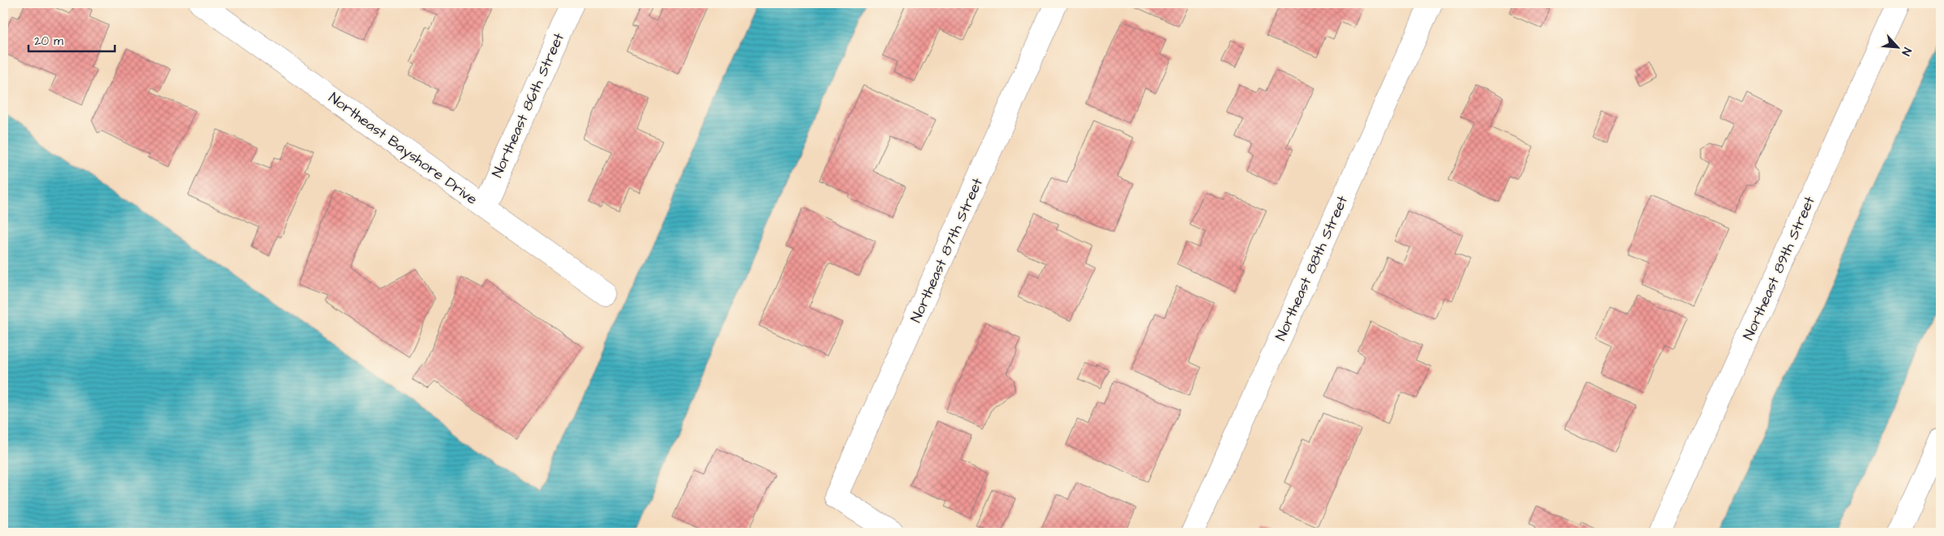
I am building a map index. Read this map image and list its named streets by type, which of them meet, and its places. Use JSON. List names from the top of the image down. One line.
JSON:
{"streets":{"street":["Northeast 86th Street","Northeast Bayshore Drive","Northeast 87th Street","Northeast 88th Street","Northeast 89th Street"]},"crossings":[["Northeast 86th Street","Northeast Bayshore Drive"]],"scale_bar":"20 m","north":"bottom right"}
